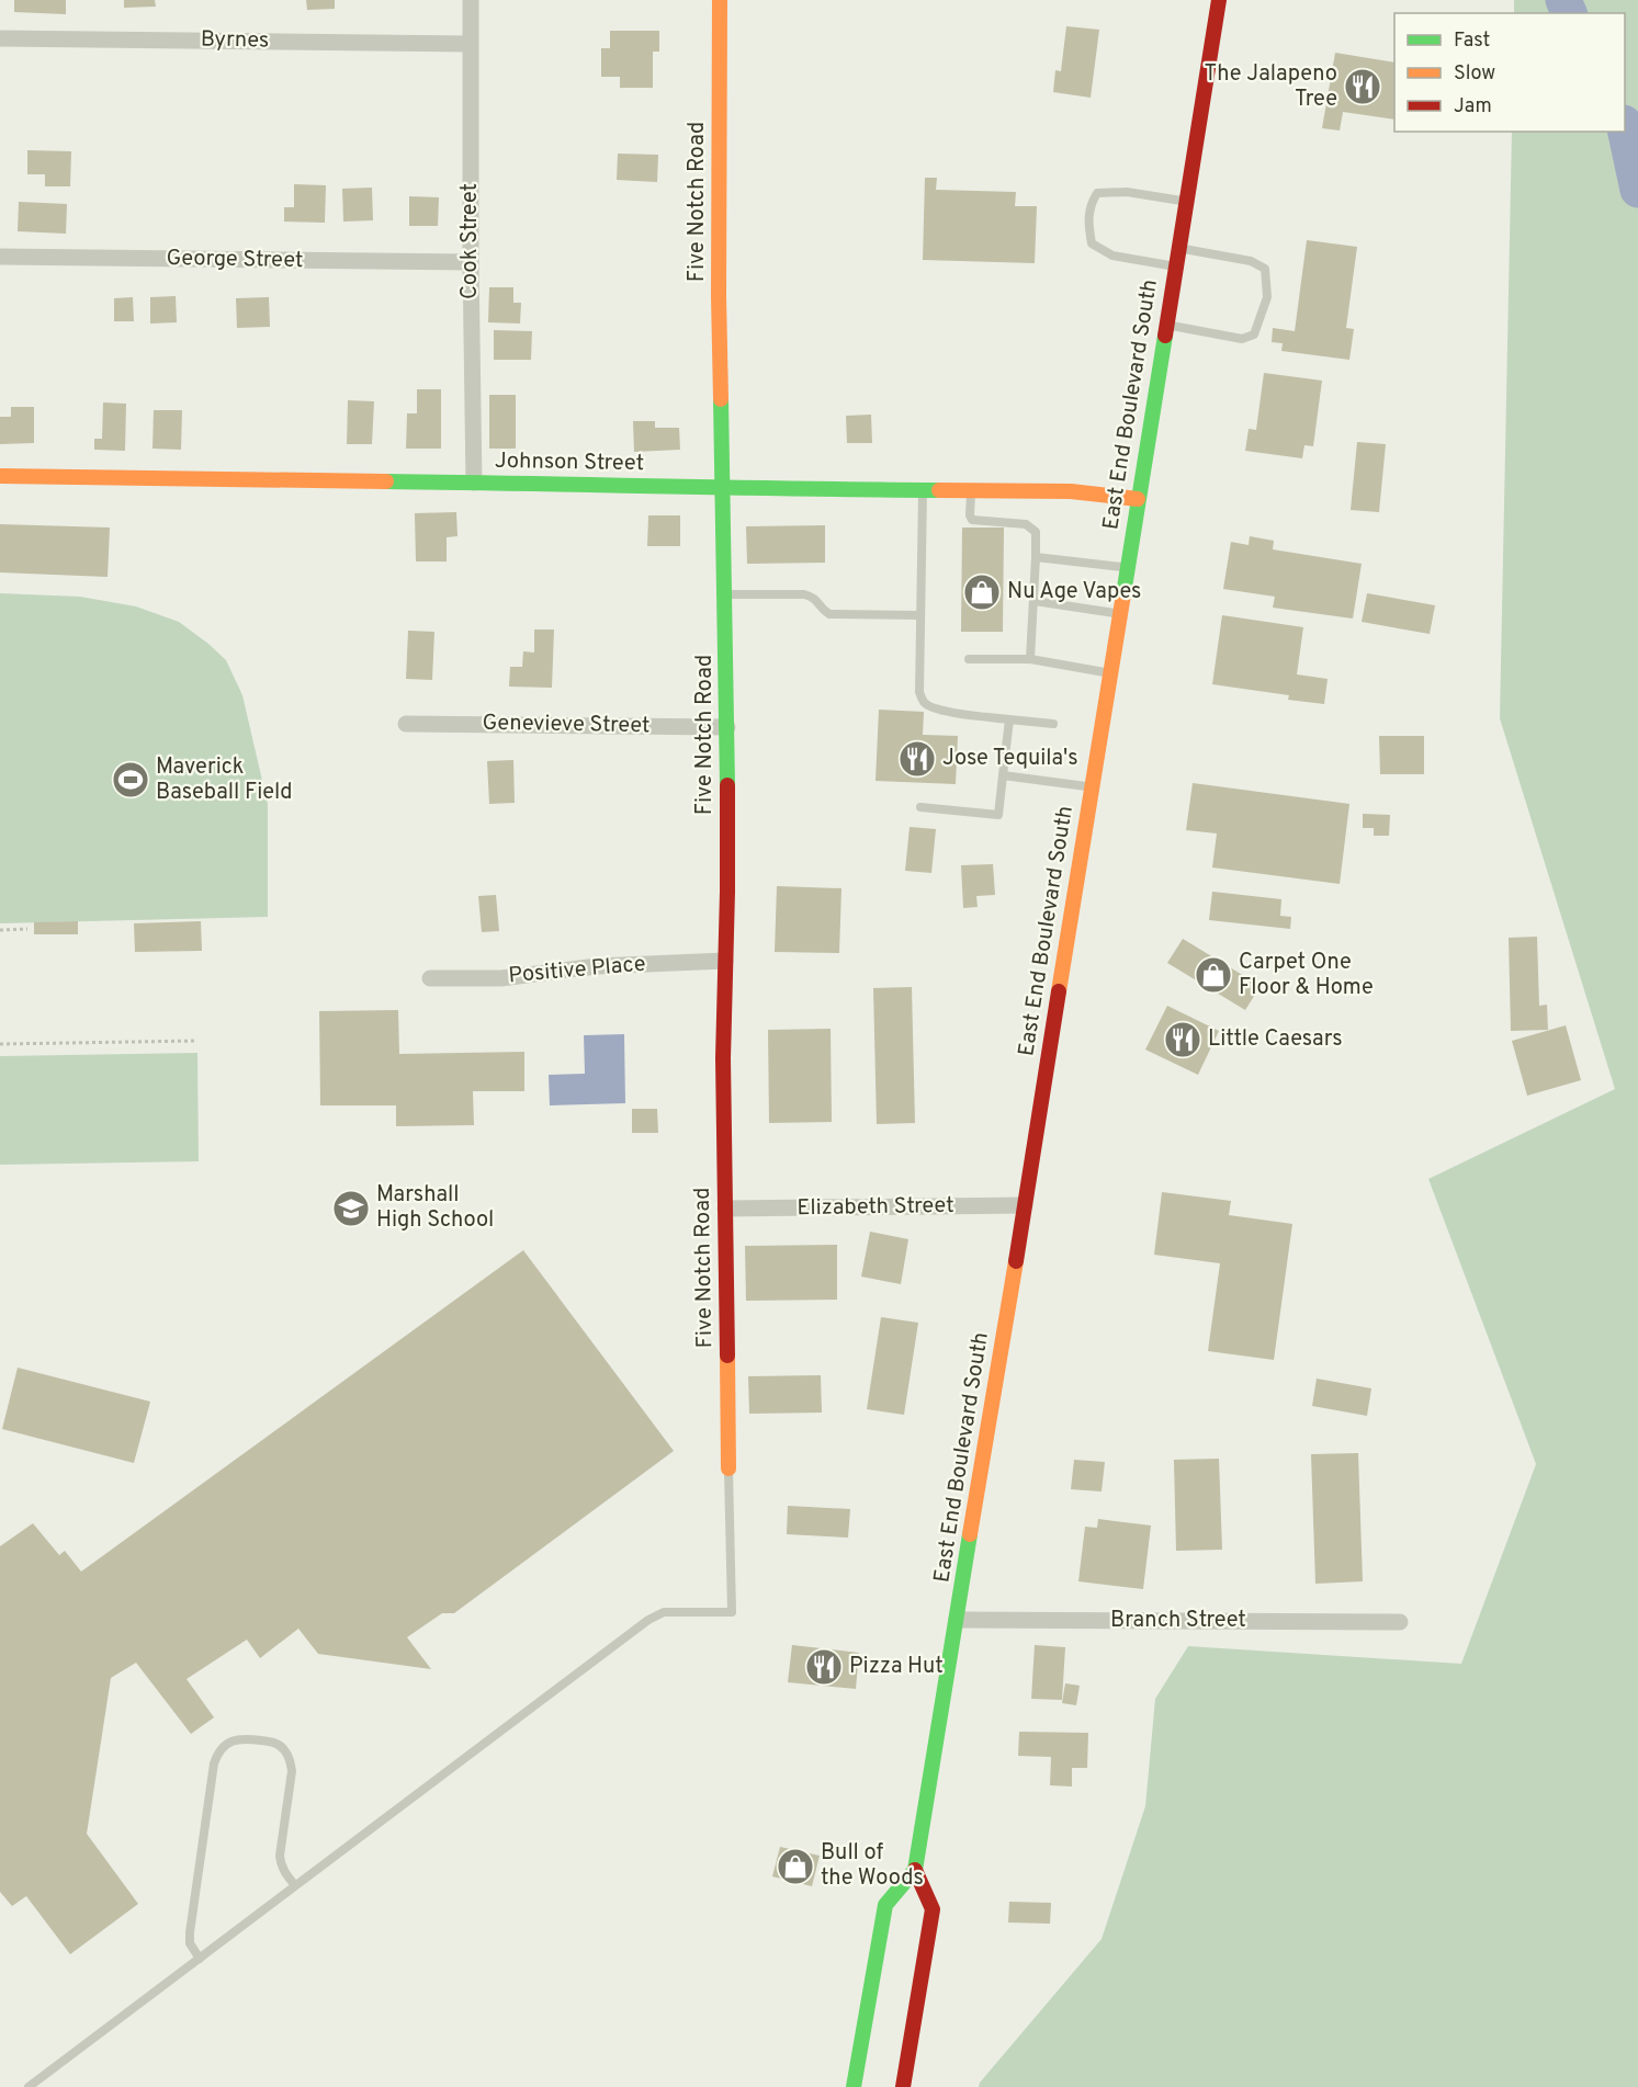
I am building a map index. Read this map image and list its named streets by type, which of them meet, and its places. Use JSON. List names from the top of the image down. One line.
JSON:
{"streets":{"main road":["Five Notch Road","East End Boulevard South","Johnson Street"],"street":["Byrnes","Cook Street","George Street","Genevieve Street","Positive Place","Elizabeth Street","Branch Street"]},"crossings":[["Byrnes","Cook Street"],["Five Notch Road","Johnson Street"],["Five Notch Road","Genevieve Street"],["Five Notch Road","Positive Place"],["Five Notch Road","Elizabeth Street"],["Cook Street","George Street"],["Cook Street","Johnson Street"],["East End Boulevard South","Johnson Street"],["East End Boulevard South","Elizabeth Street"],["East End Boulevard South","Branch Street"]],"places":{"restaurant":["The Jalapeno Tree","Jose Tequila's","Little Caesars","Pizza Hut"],"shop":["Nu Age Vapes","Carpet One Floor & Home","Bull of the Woods"],"sports":["Maverick Baseball Field"],"school or university":["Marshall High School"]},"legend":["Fast","Slow","Jam"]}
